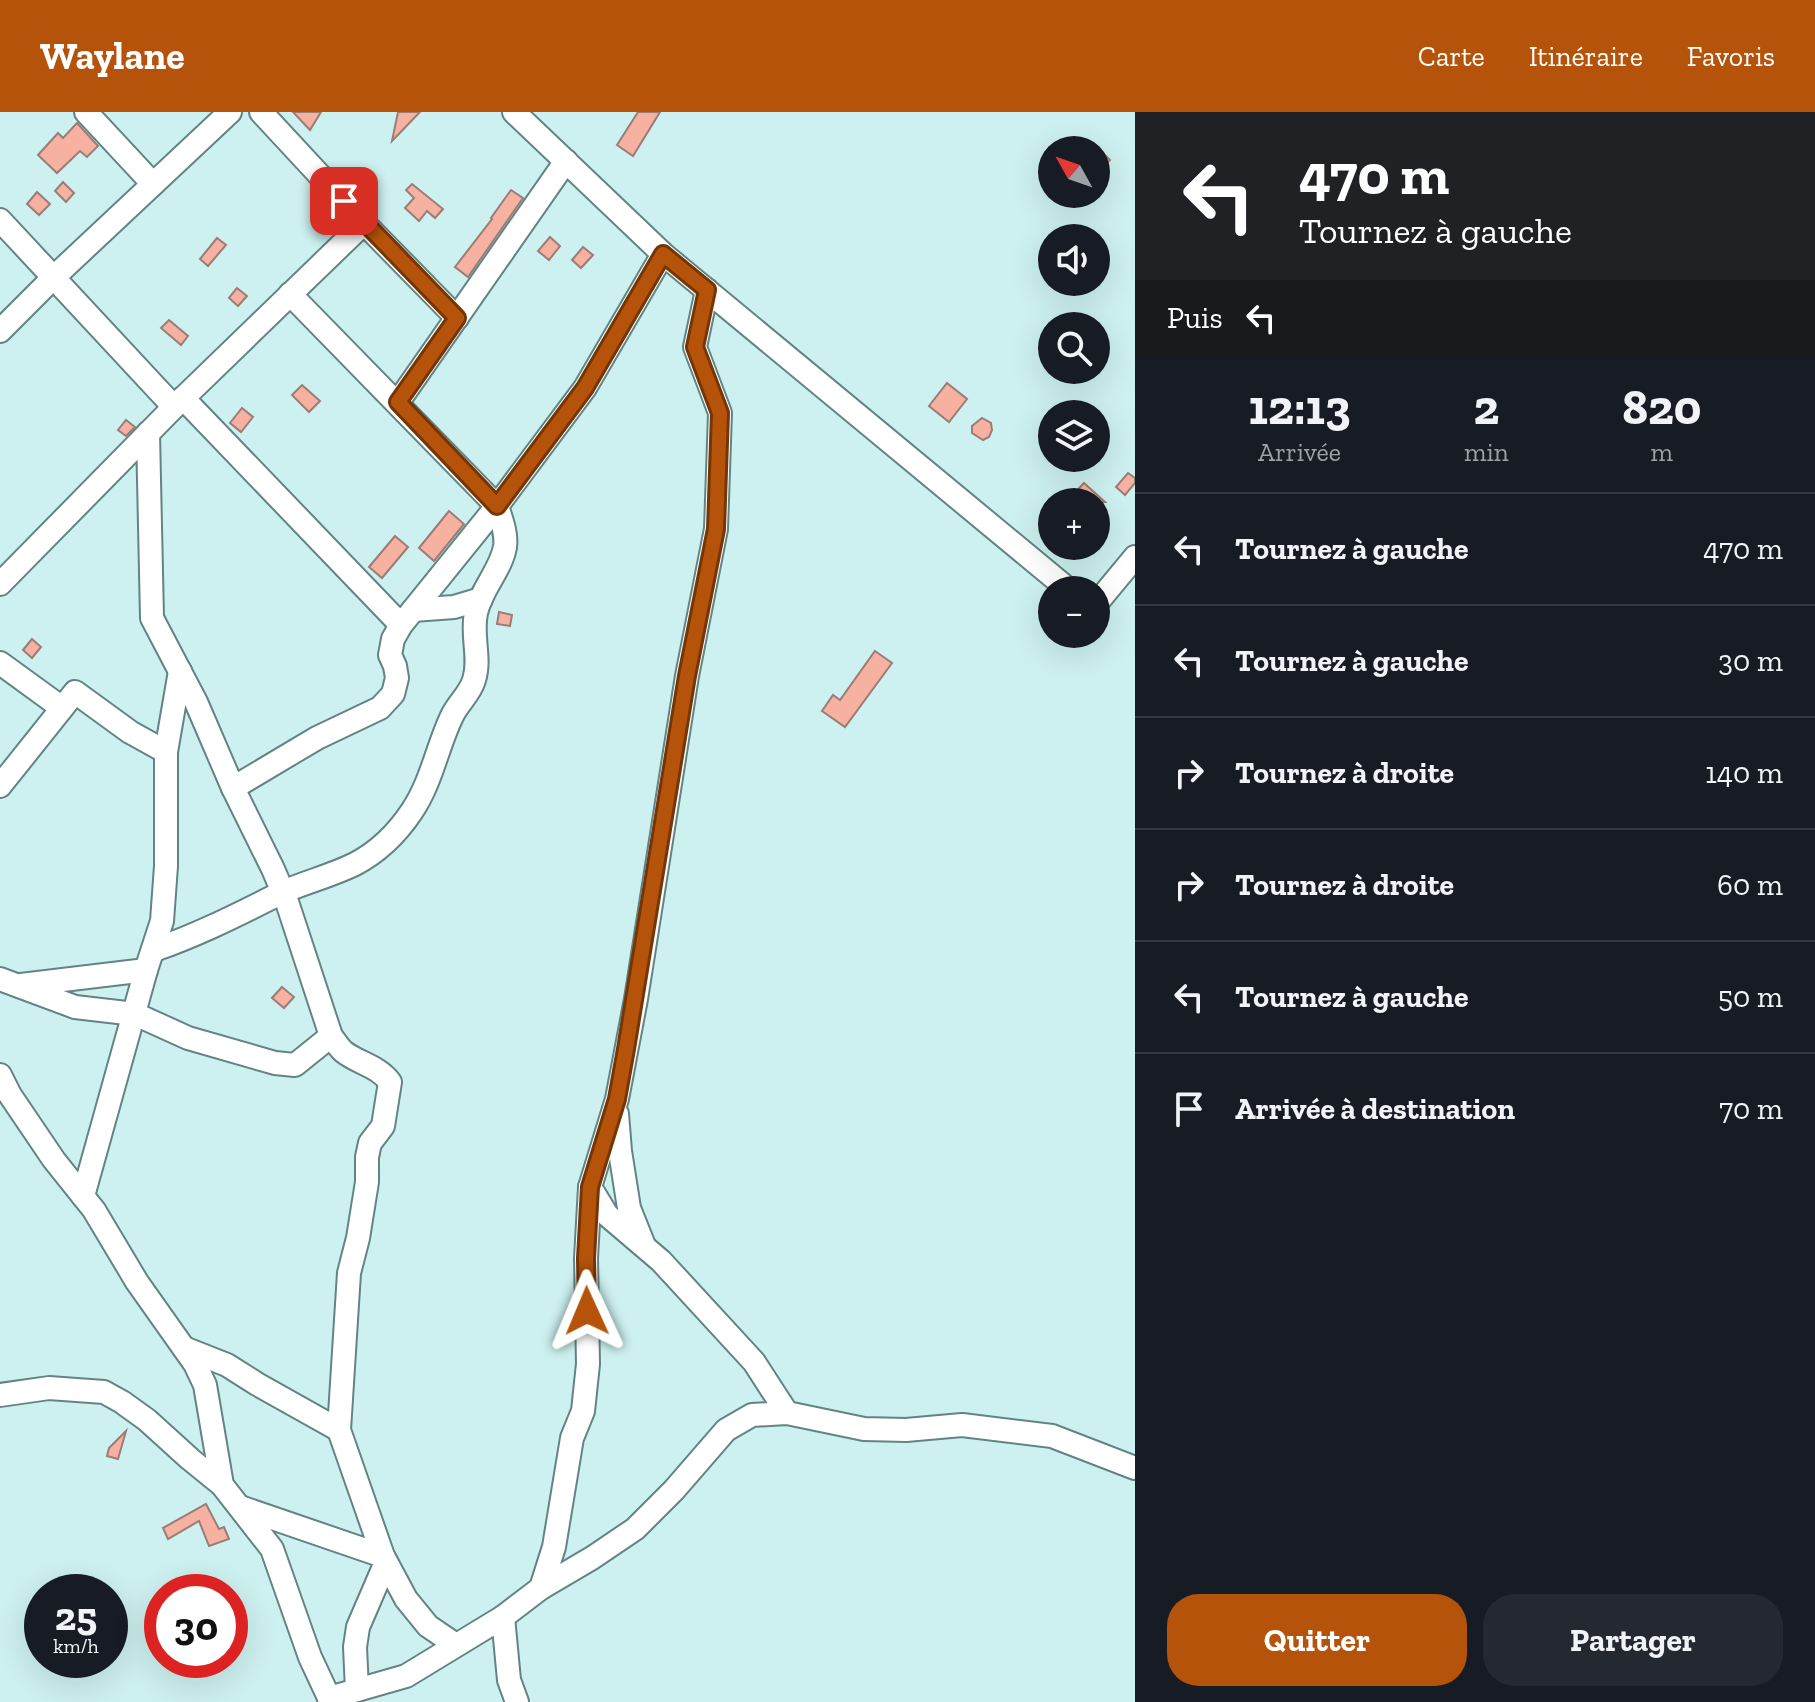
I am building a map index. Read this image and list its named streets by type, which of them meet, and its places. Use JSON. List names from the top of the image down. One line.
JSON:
{"north":"top left","page":{"header":"Waylane","nav":["Carte","Itinéraire","Favoris"],"turn":["470 m","Tournez à gauche"],"map_buttons":["+","−"],"then":"Puis","eta":["12:13","Arrivée","2","min","820","m"],"list":[{"name":"Tournez à gauche","value":"470 m"},{"name":"Tournez à gauche","value":"30 m"},{"name":"Tournez à droite","value":"140 m"},{"name":"Tournez à droite","value":"60 m"},{"name":"Tournez à gauche","value":"50 m"},{"name":"Arrivée à destination","value":"70 m"}],"speed":"25 km/h","limit":"30","buttons":["Quitter","Partager"]}}
